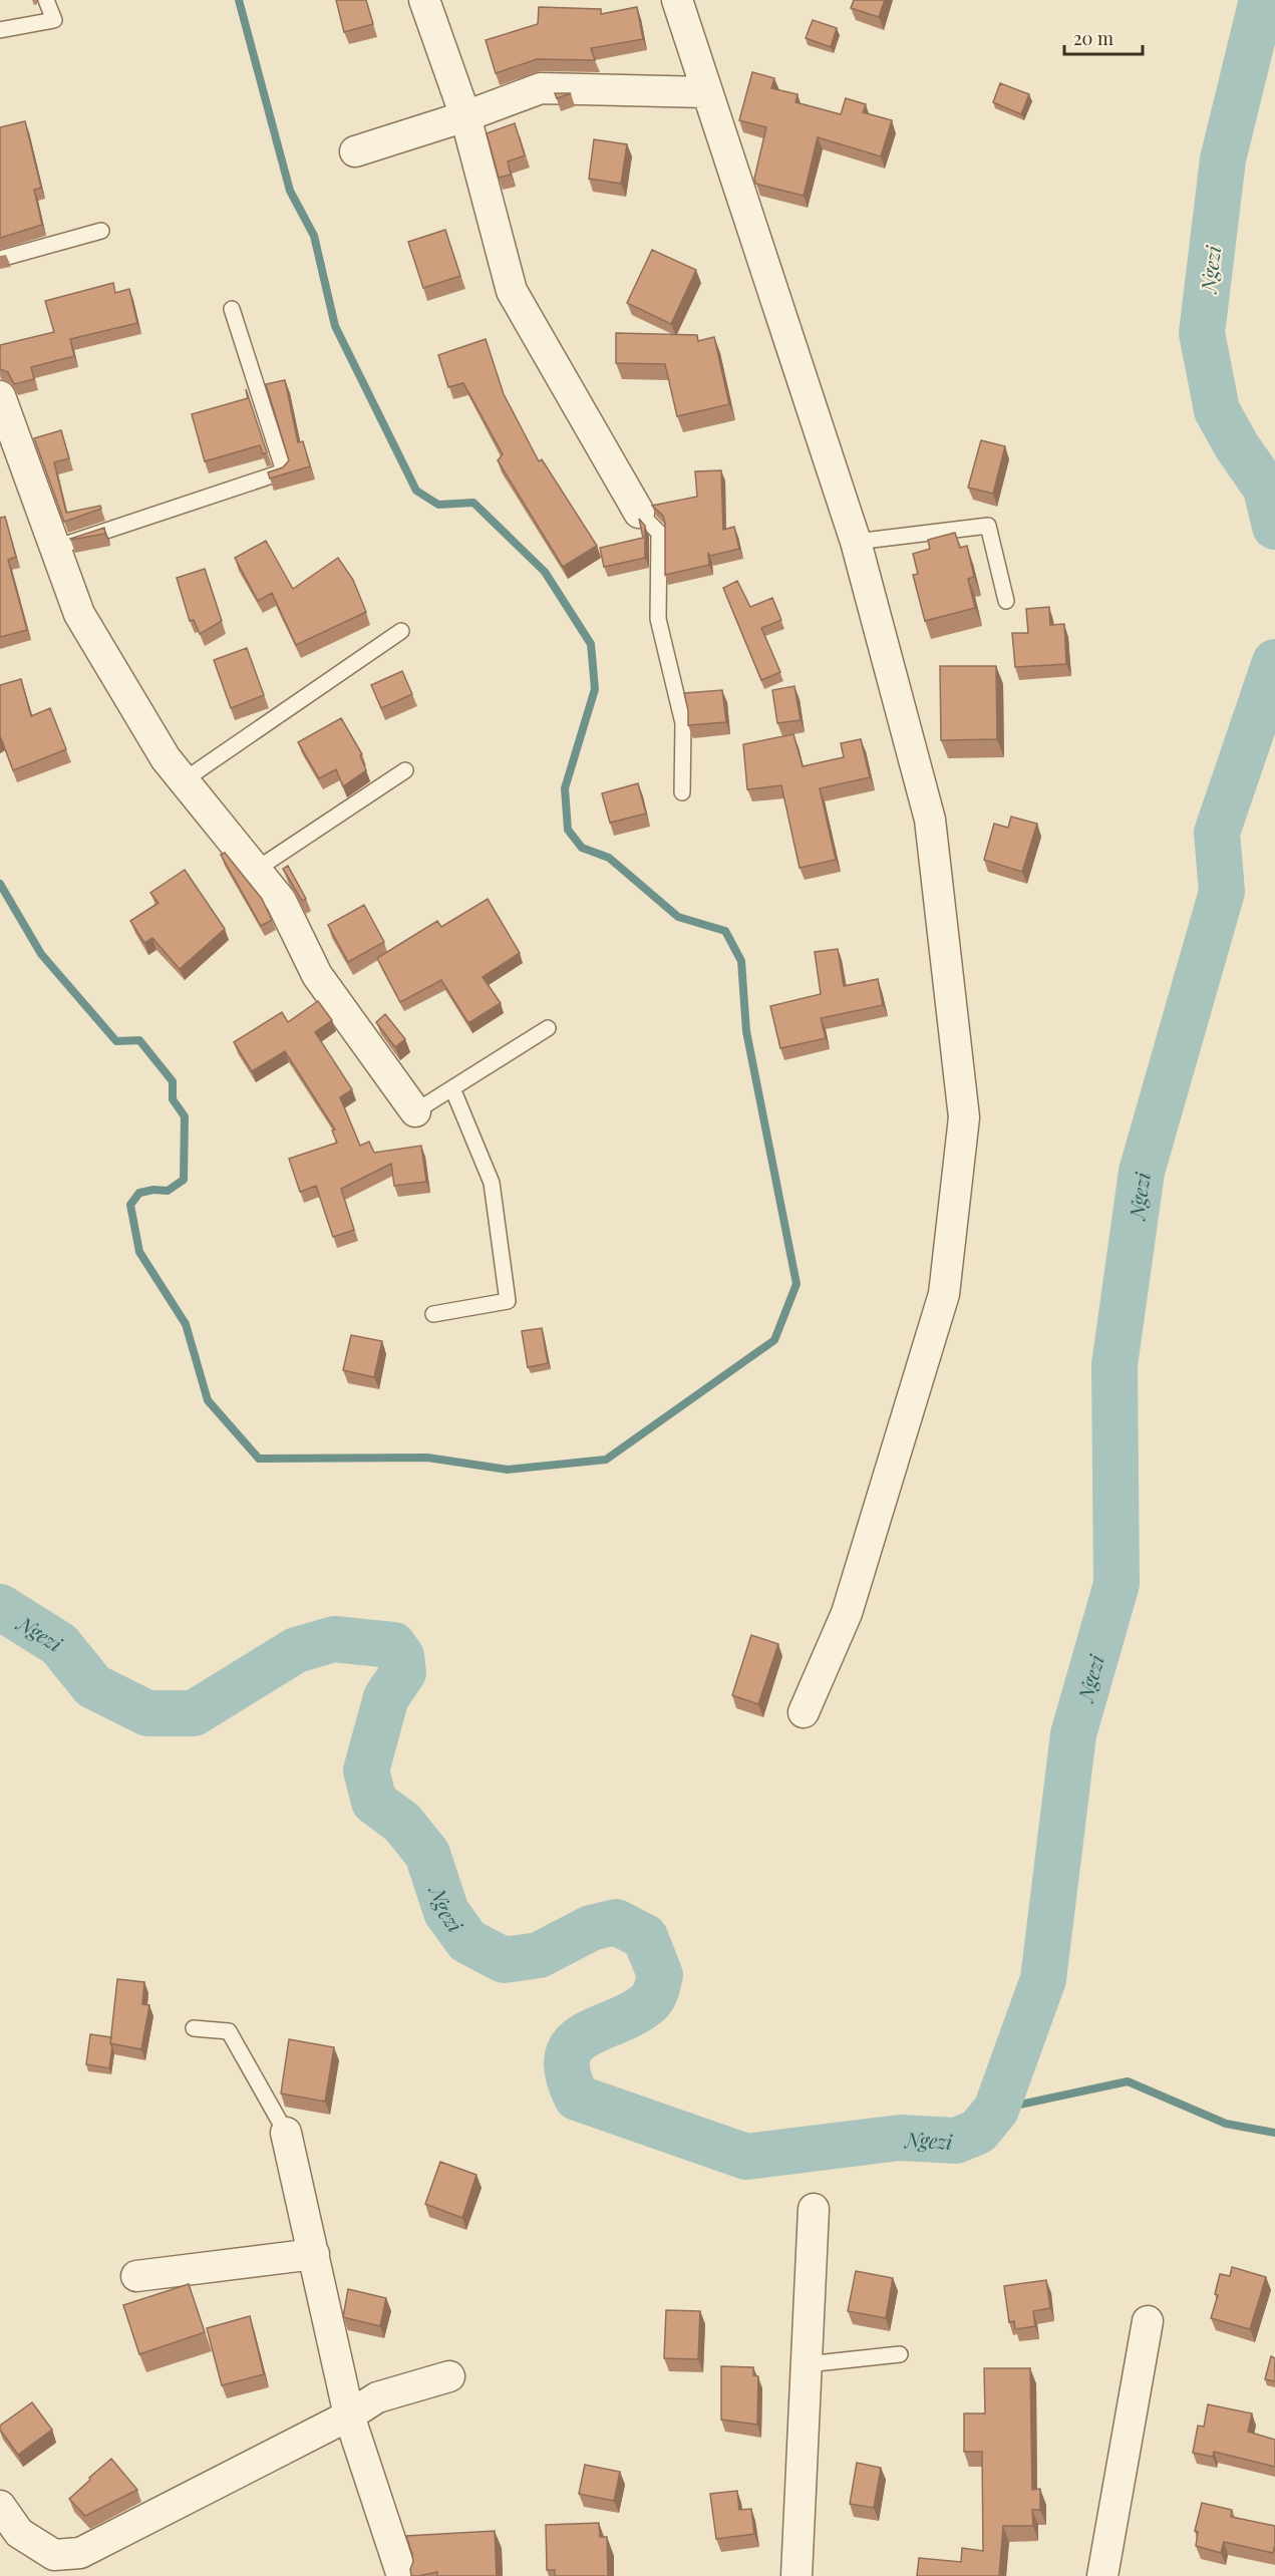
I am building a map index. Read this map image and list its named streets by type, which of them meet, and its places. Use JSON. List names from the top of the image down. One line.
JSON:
{"water":["Ngezi"],"scale_bar":"20 m"}
